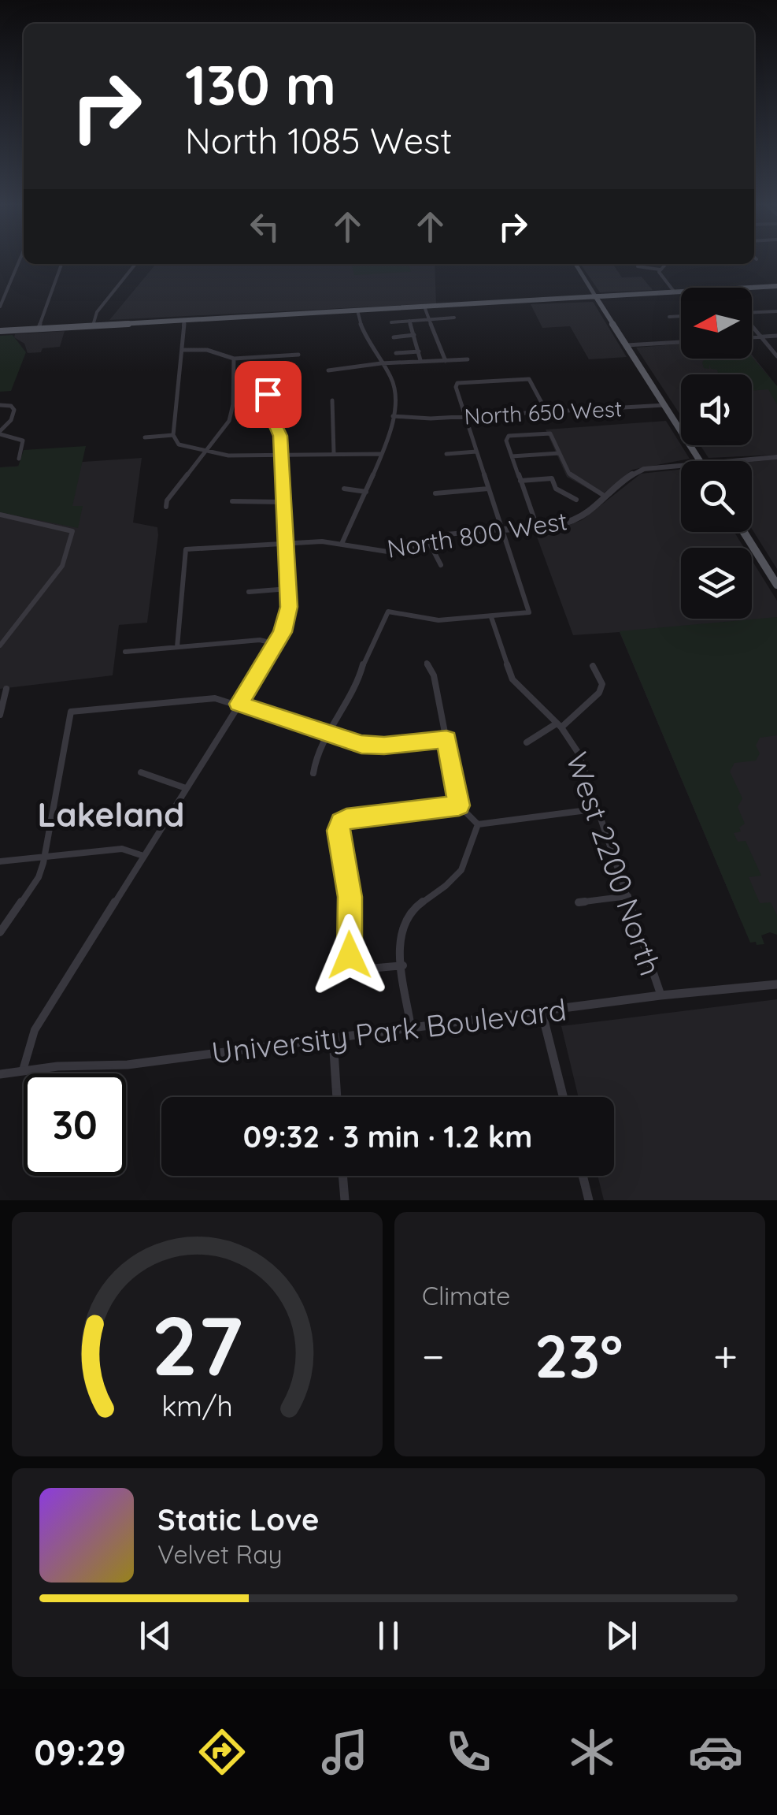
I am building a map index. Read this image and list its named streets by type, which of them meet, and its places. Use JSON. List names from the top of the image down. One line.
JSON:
{"streets":{"street":["North 650 West","North 800 West","West 2200 North","University Park Boulevard"]},"crossings":[["West 2200 North","University Park Boulevard"]],"districts":["Lakeland"],"north":"left","page":{"turn":["130 m","North 1085 West"],"limit":"30","trip":"09:32 · 3 min · 1.2 km","tile":"Climate","heat":["−","23°","+"],"song":["Static Love","Velvet Ray"],"tabs":"09:29","gauge":["27","km/h"]}}
